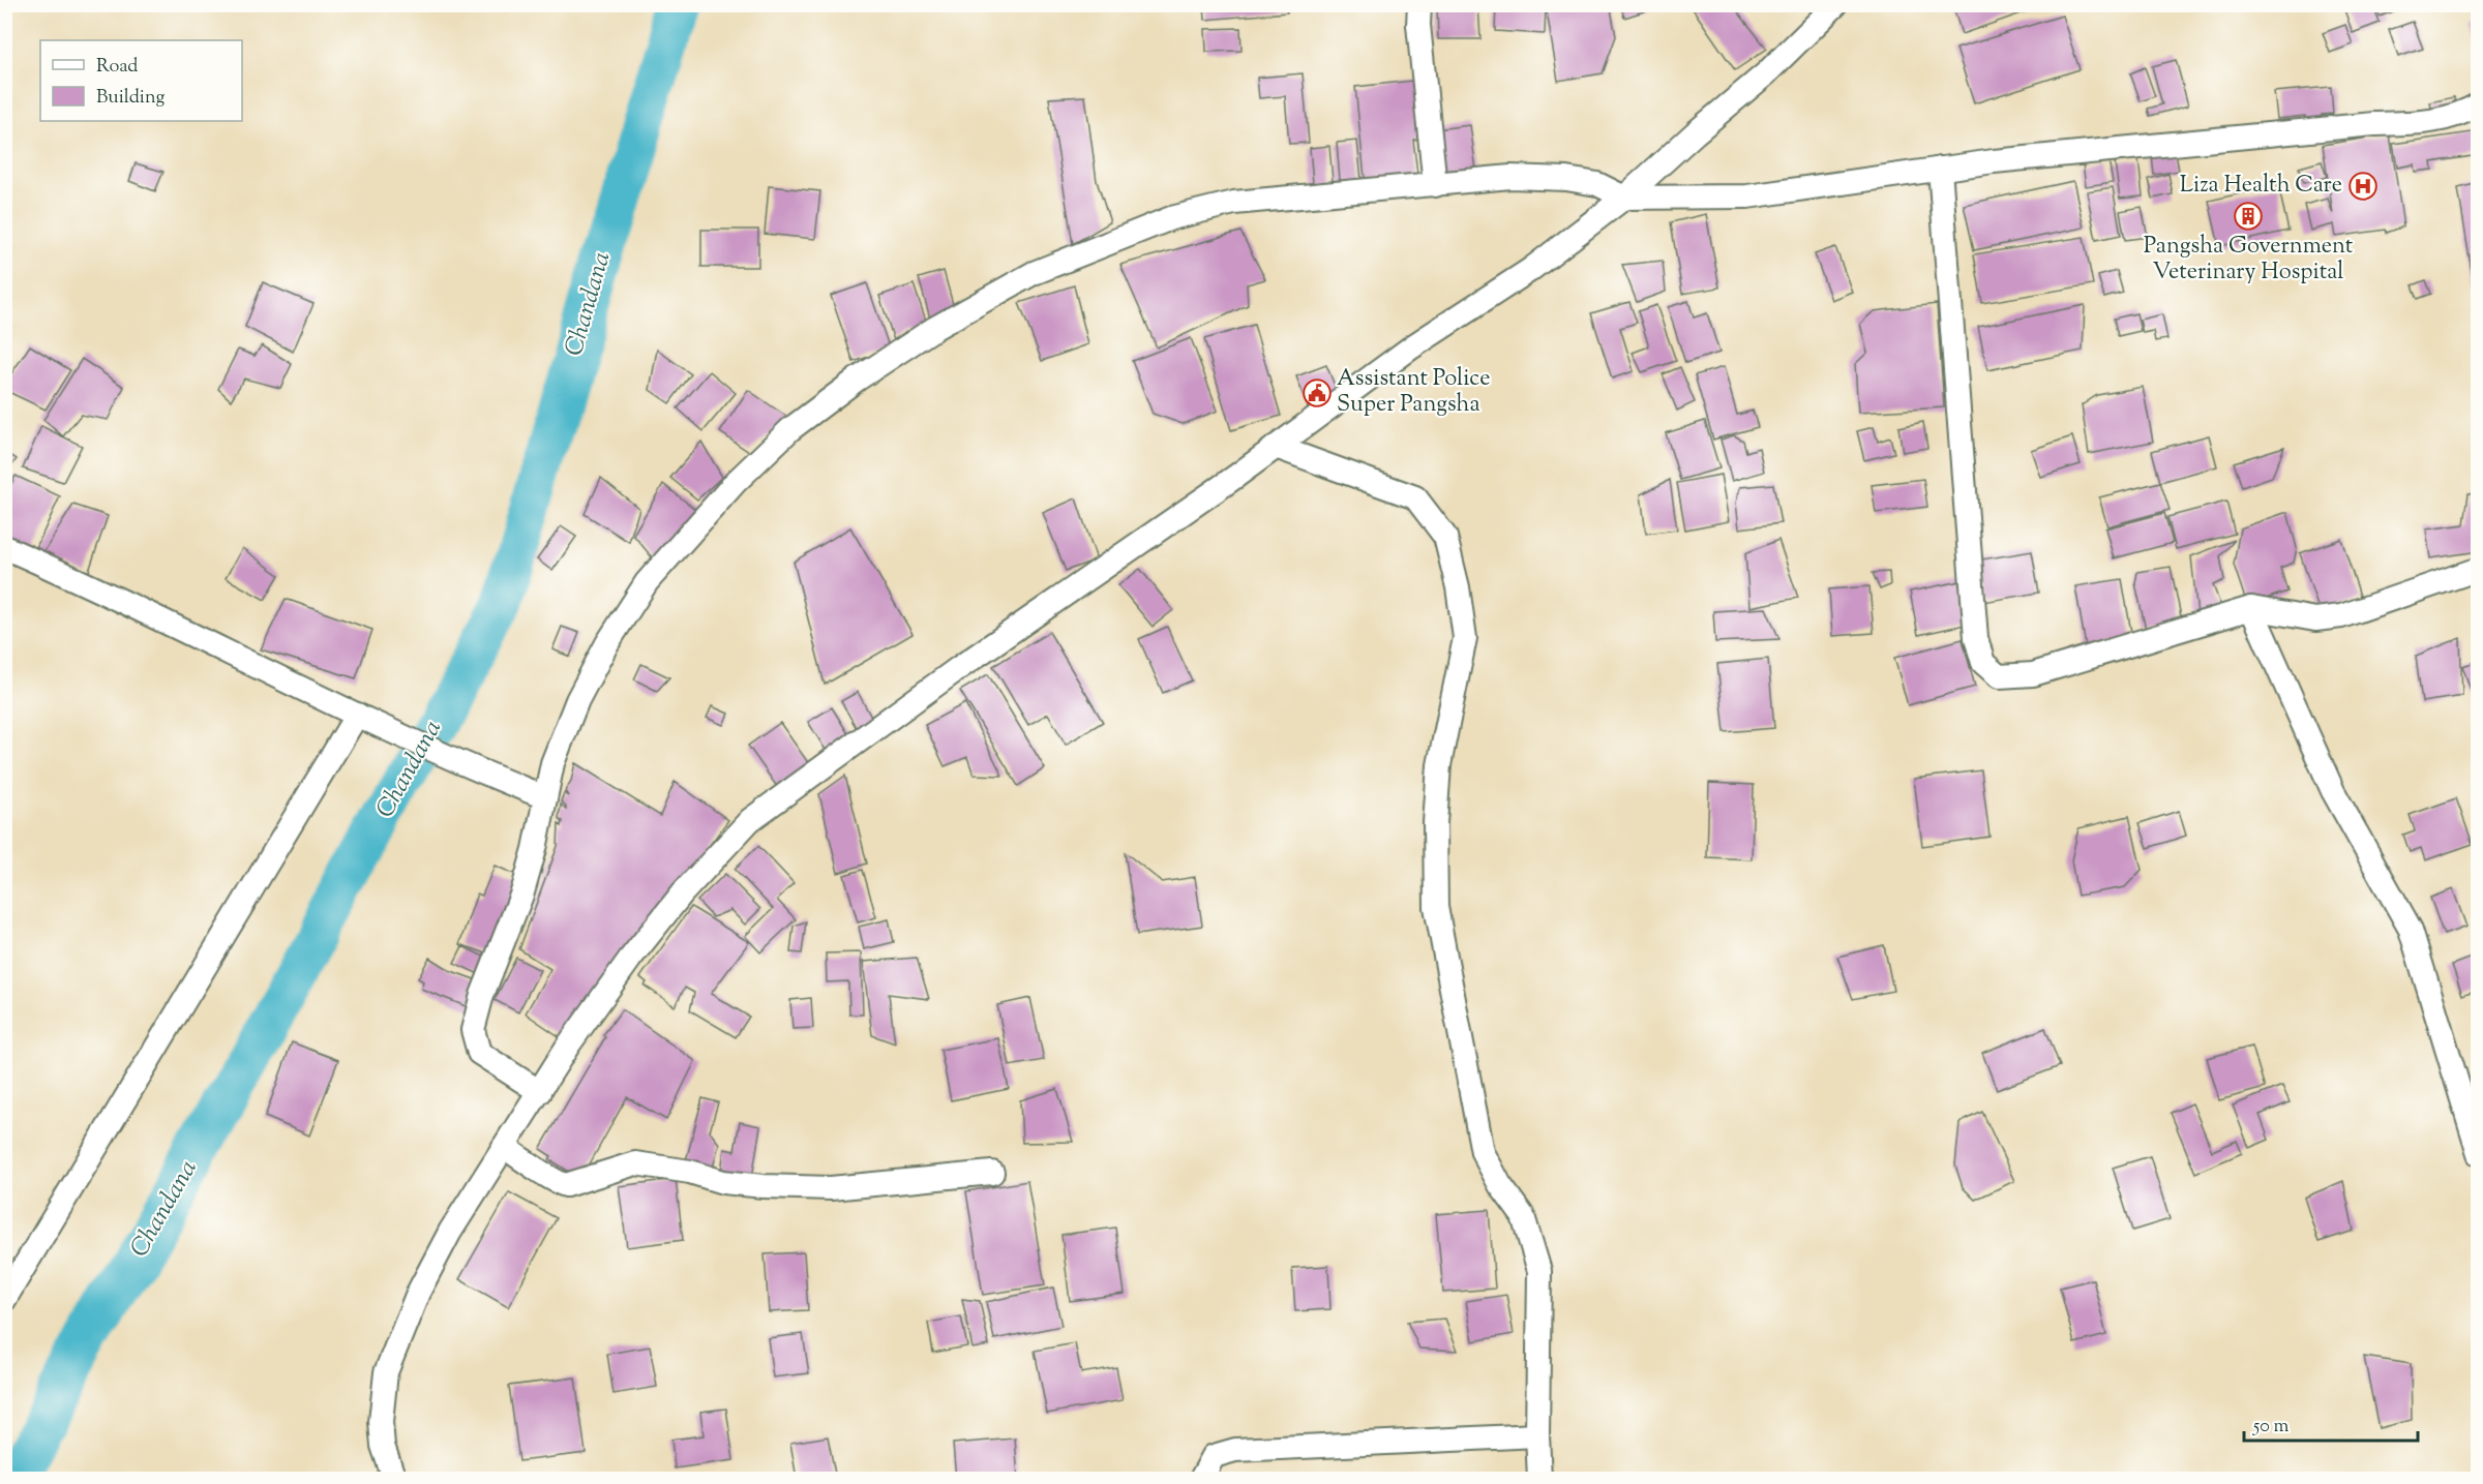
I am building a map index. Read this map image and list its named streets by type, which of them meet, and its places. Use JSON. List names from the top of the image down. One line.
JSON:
{"water":["Chandana"],"places":{"hospital":["Liza Health Care"],"building":["Pangsha Government Veterinary Hospital"],"public building":["Assistant Police Super Pangsha"]},"legend":["Road","Building"],"scale_bar":"50 m"}
